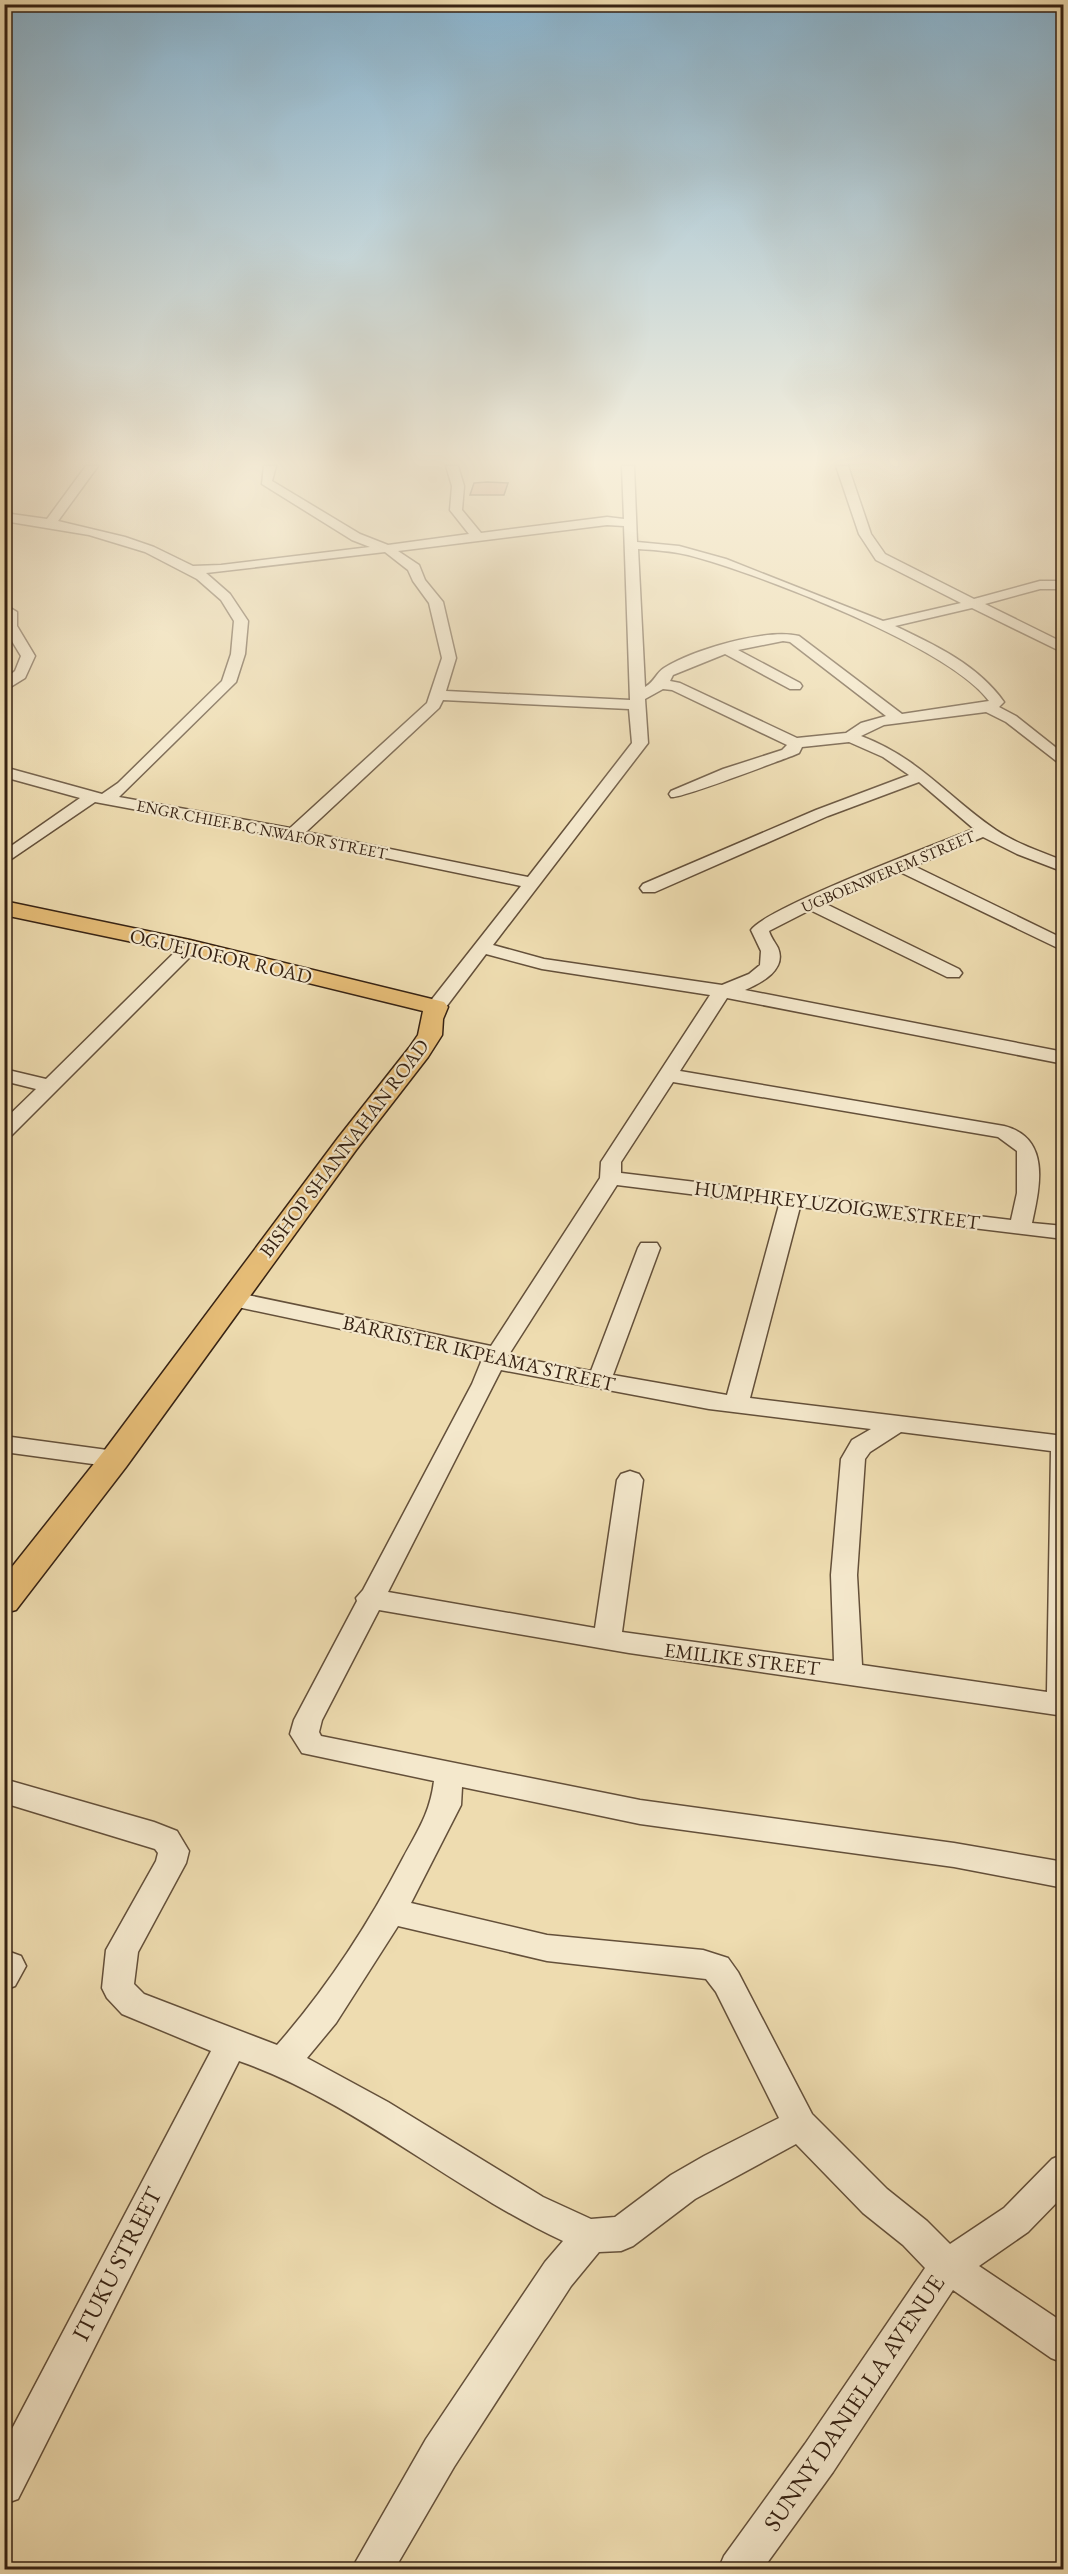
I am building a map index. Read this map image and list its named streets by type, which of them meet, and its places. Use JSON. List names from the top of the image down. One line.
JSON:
{"streets":{"main road":["OGUEJIOFOR ROAD","BISHOP SHANNAHAN ROAD"],"street":["ENGR CHIEF B C NWAFOR STREET","UGBOENWEREM STREET","HUMPHREY UZOIGWE STREET","BARRISTER IKPEAMA STREET","EMILIKE STREET","ITUKU STREET","SUNNY DANIELLA AVENUE"]},"crossings":[["ENGR CHIEF B C NWAFOR STREET","BISHOP SHANNAHAN ROAD"],["OGUEJIOFOR ROAD","BISHOP SHANNAHAN ROAD"],["BISHOP SHANNAHAN ROAD","BARRISTER IKPEAMA STREET"],["BARRISTER IKPEAMA STREET","EMILIKE STREET"]]}
